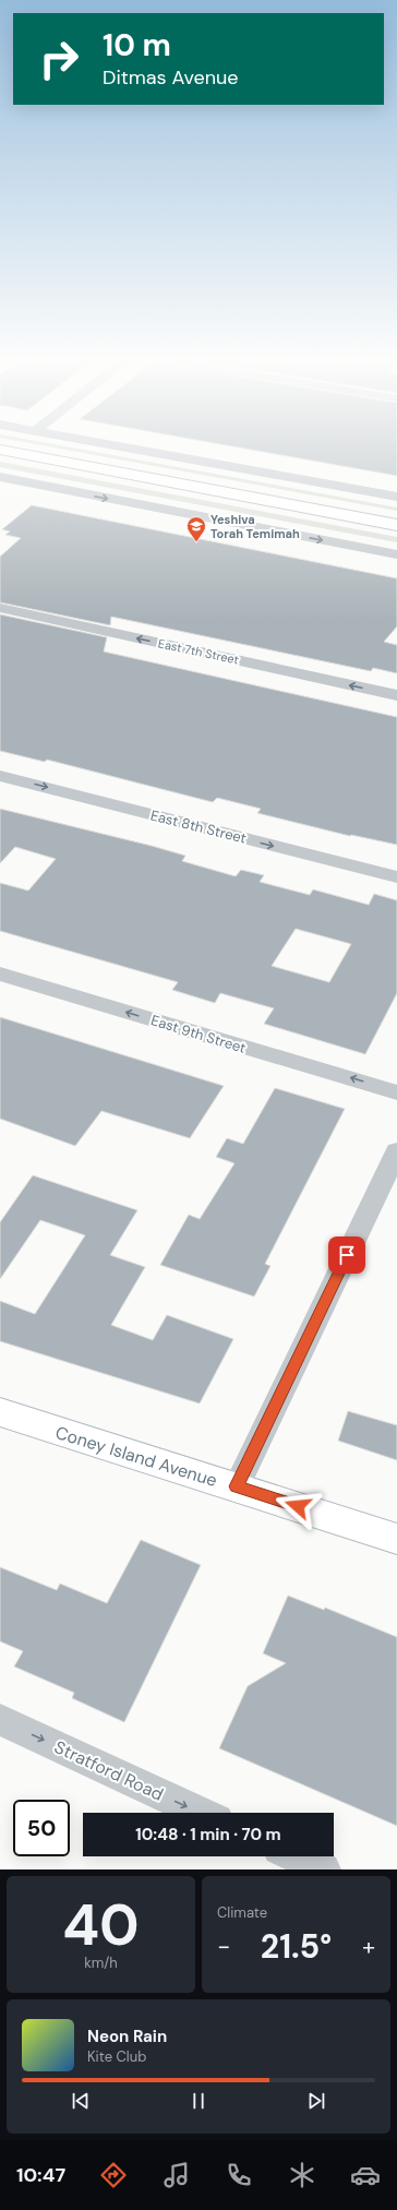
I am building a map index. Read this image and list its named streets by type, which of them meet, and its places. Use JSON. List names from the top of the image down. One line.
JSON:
{"streets":{"main road":["Coney Island Avenue"],"street":["East 7th Street","East 8th Street","East 9th Street","Stratford Road"]},"one_way":["East 8th Street","East 9th Street","Stratford Road"],"places":{"school or university":["Yeshiva Torah Temimah"]},"page":{"turn":["10 m","Ditmas Avenue"],"limit":"50","trip":"10:48 · 1 min · 70 m","tile":[["40","km/h"],"Climate"],"heat":["−","21.5°","+"],"song":["Neon Rain","Kite Club"],"tabs":"10:47"}}
